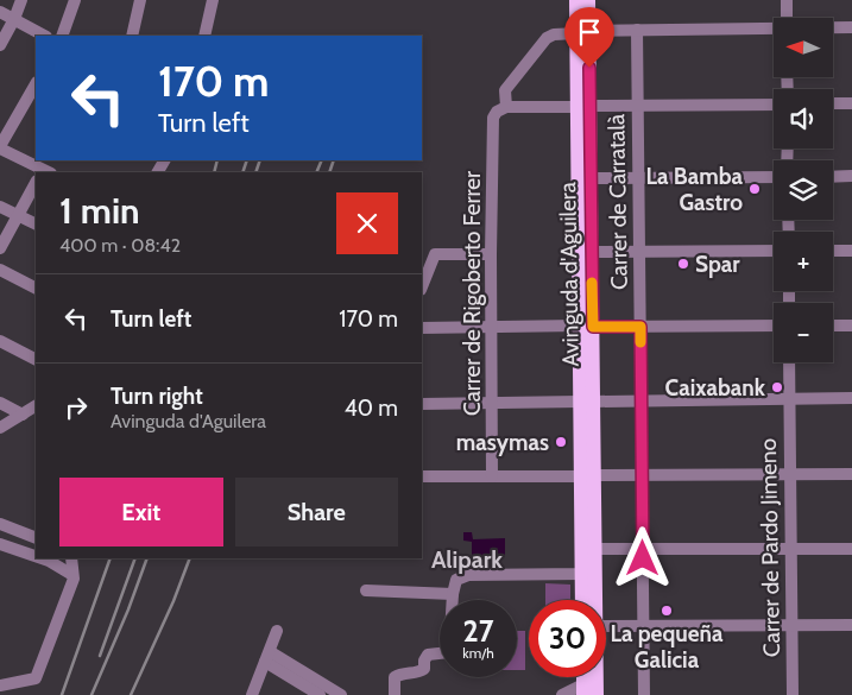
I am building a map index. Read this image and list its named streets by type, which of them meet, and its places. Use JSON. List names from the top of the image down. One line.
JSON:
{"streets":{"main road":["Avinguda d'Aguilera"],"street":["Carrer de Carratalà","Carrer de Rigoberto Ferrer","Carrer de Pardo Jimeno"]},"crossings":[["Carrer de Carratalà","Carrer de Rigoberto Ferrer"],["Avinguda d'Aguilera","Carrer de Rigoberto Ferrer"]],"districts":["Alipark"],"places":["La Bamba Gastro","Spar","Caixabank","masymas","La pequeña Galicia"],"north":"left","page":{"map_buttons":["+","−"],"turn":["170 m","Turn left"],"heading":["1 min","400 m · 08:42"],"list":[{"name":"Turn left","value":"170 m"},{"name":"Turn right","note":"Avinguda d'Aguilera","value":"40 m"}],"buttons":["Exit","Share"],"speed":"27 km/h","limit":"30"}}
